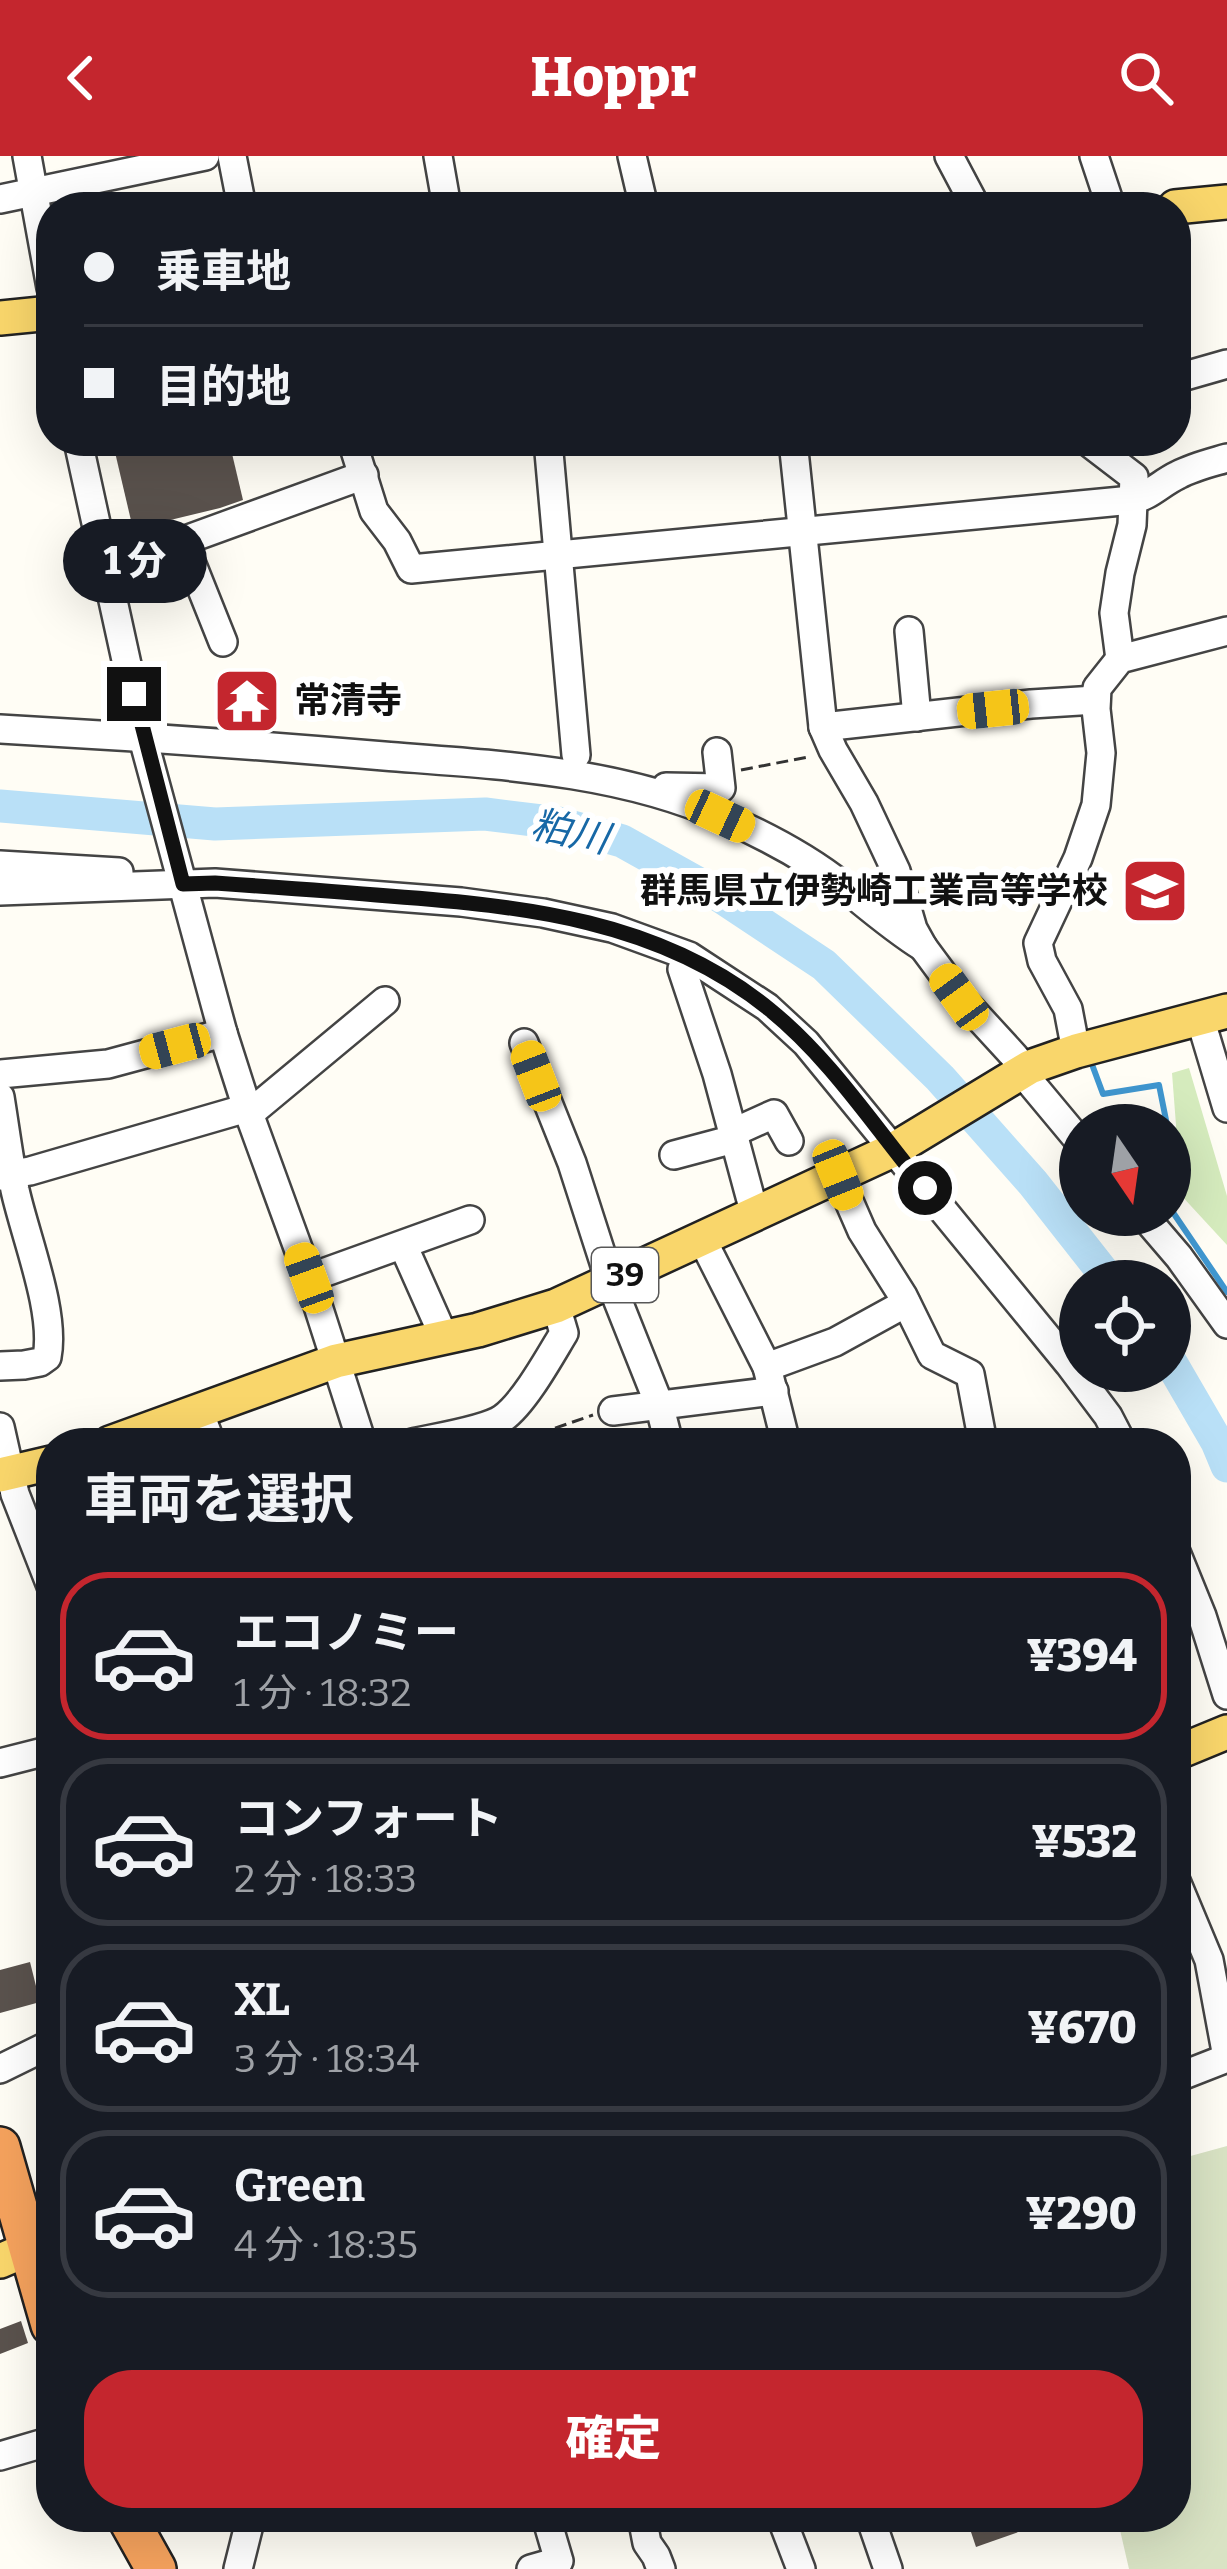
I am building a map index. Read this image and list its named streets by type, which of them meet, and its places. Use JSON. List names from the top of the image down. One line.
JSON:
{"streets":{"main road":["39"]},"water":["粕川"],"places":{"temple":["常清寺"],"school or university":["群馬県立伊勢崎工業高等学校"]},"north":"bottom","page":{"header":"Hoppr","banner":["乗車地","目的地"],"bubble":"1 分","heading":"車両を選択","list":[{"name":"エコノミー","note":"1 分 · 18:32","value":"¥394"},{"name":"コンフォート","note":"2 分 · 18:33","value":"¥532"},{"name":"XL","note":"3 分 · 18:34","value":"¥670"},{"name":"Green","note":"4 分 · 18:35","value":"¥290"}],"buttons":"確定"}}
